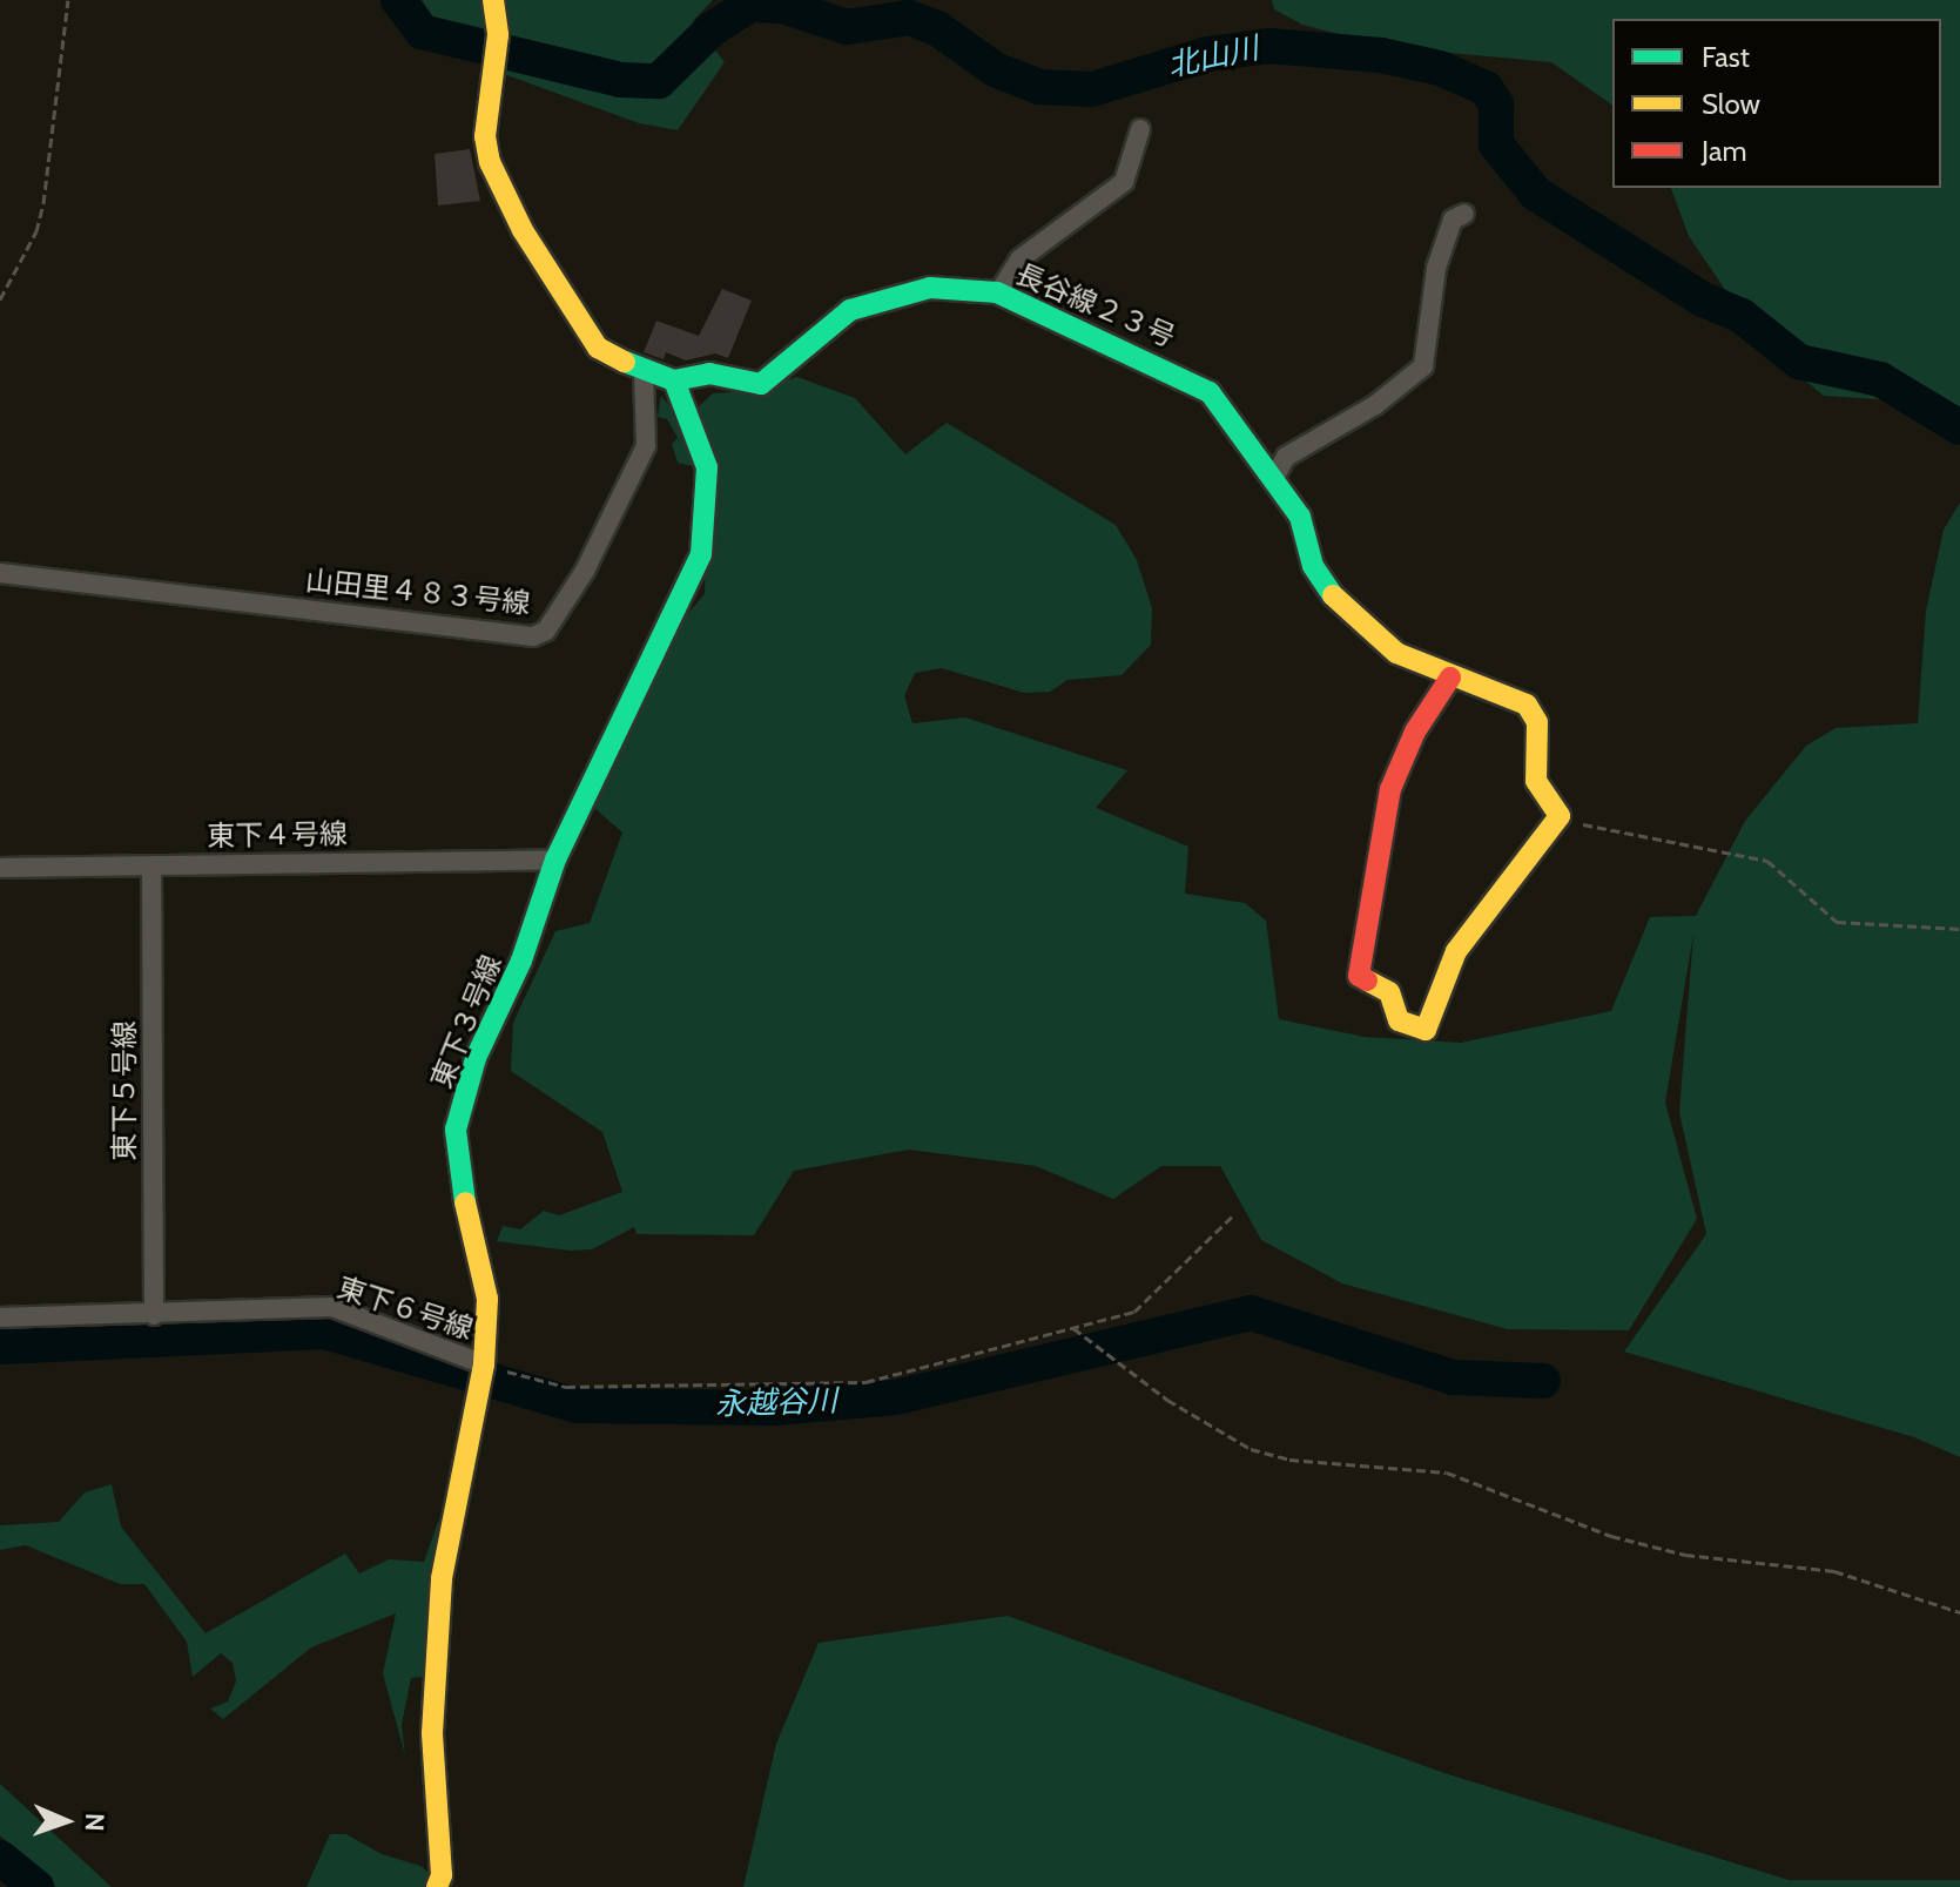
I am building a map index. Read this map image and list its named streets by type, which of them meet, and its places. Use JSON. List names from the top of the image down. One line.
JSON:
{"streets":{"street":["長谷線２３号","山田里４８３号線","東下４号線","東下３号線","東下５号線","東下６号線"]},"crossings":[["長谷線２３号","山田里４８３号線"],["長谷線２３号","東下３号線"],["東下４号線","東下３号線"],["東下４号線","東下５号線"],["東下３号線","東下６号線"],["東下５号線","東下６号線"]],"water":["北山川","永越谷川"],"legend":["Fast","Slow","Jam"],"north":"right"}
